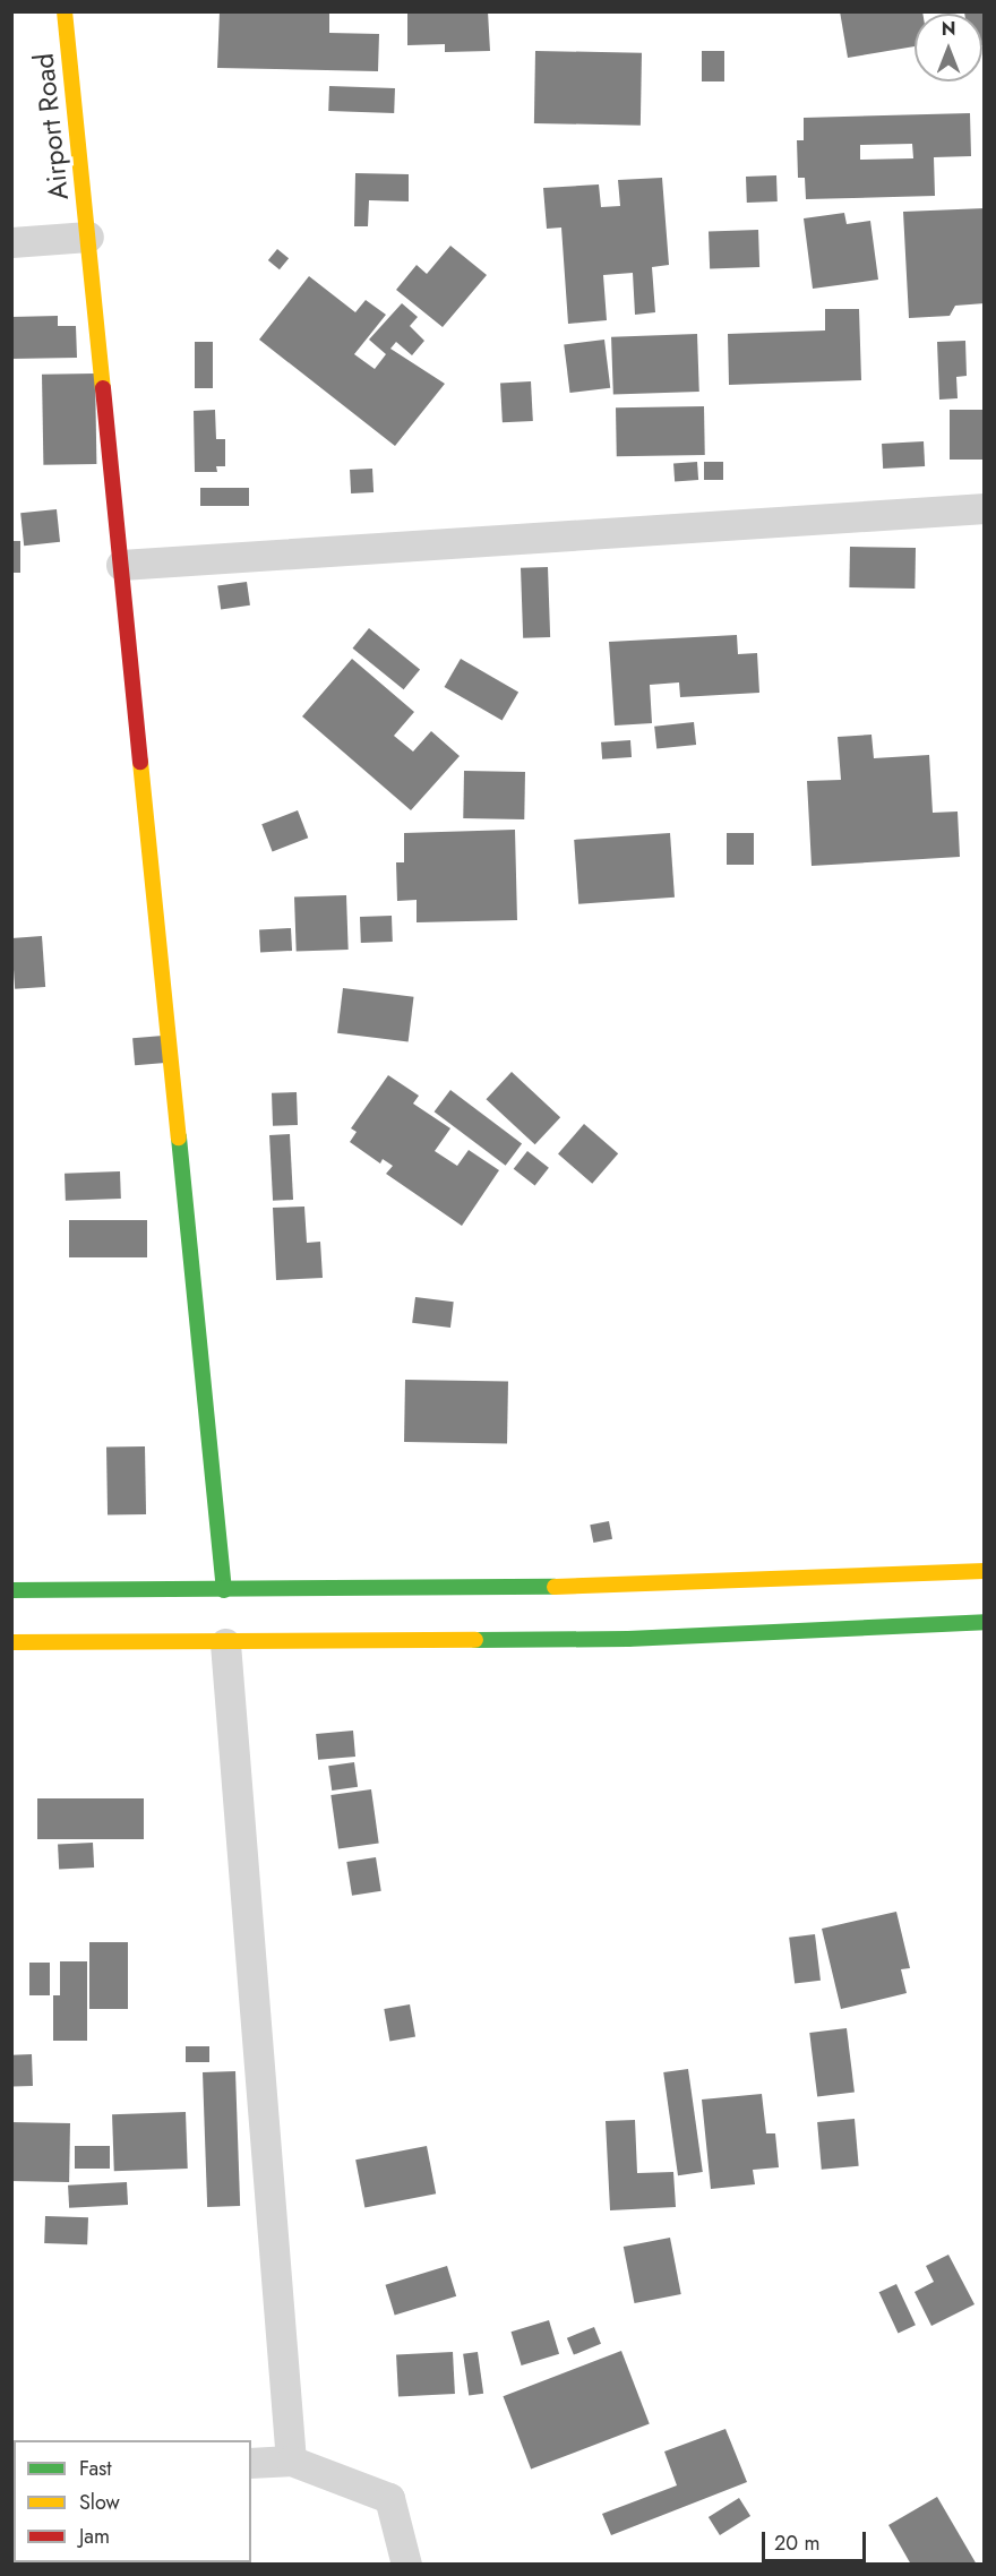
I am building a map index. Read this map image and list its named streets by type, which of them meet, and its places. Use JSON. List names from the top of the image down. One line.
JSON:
{"streets":{"street":["Airport Road"]},"legend":["Fast","Slow","Jam"],"scale_bar":"20 m","north":"top"}
